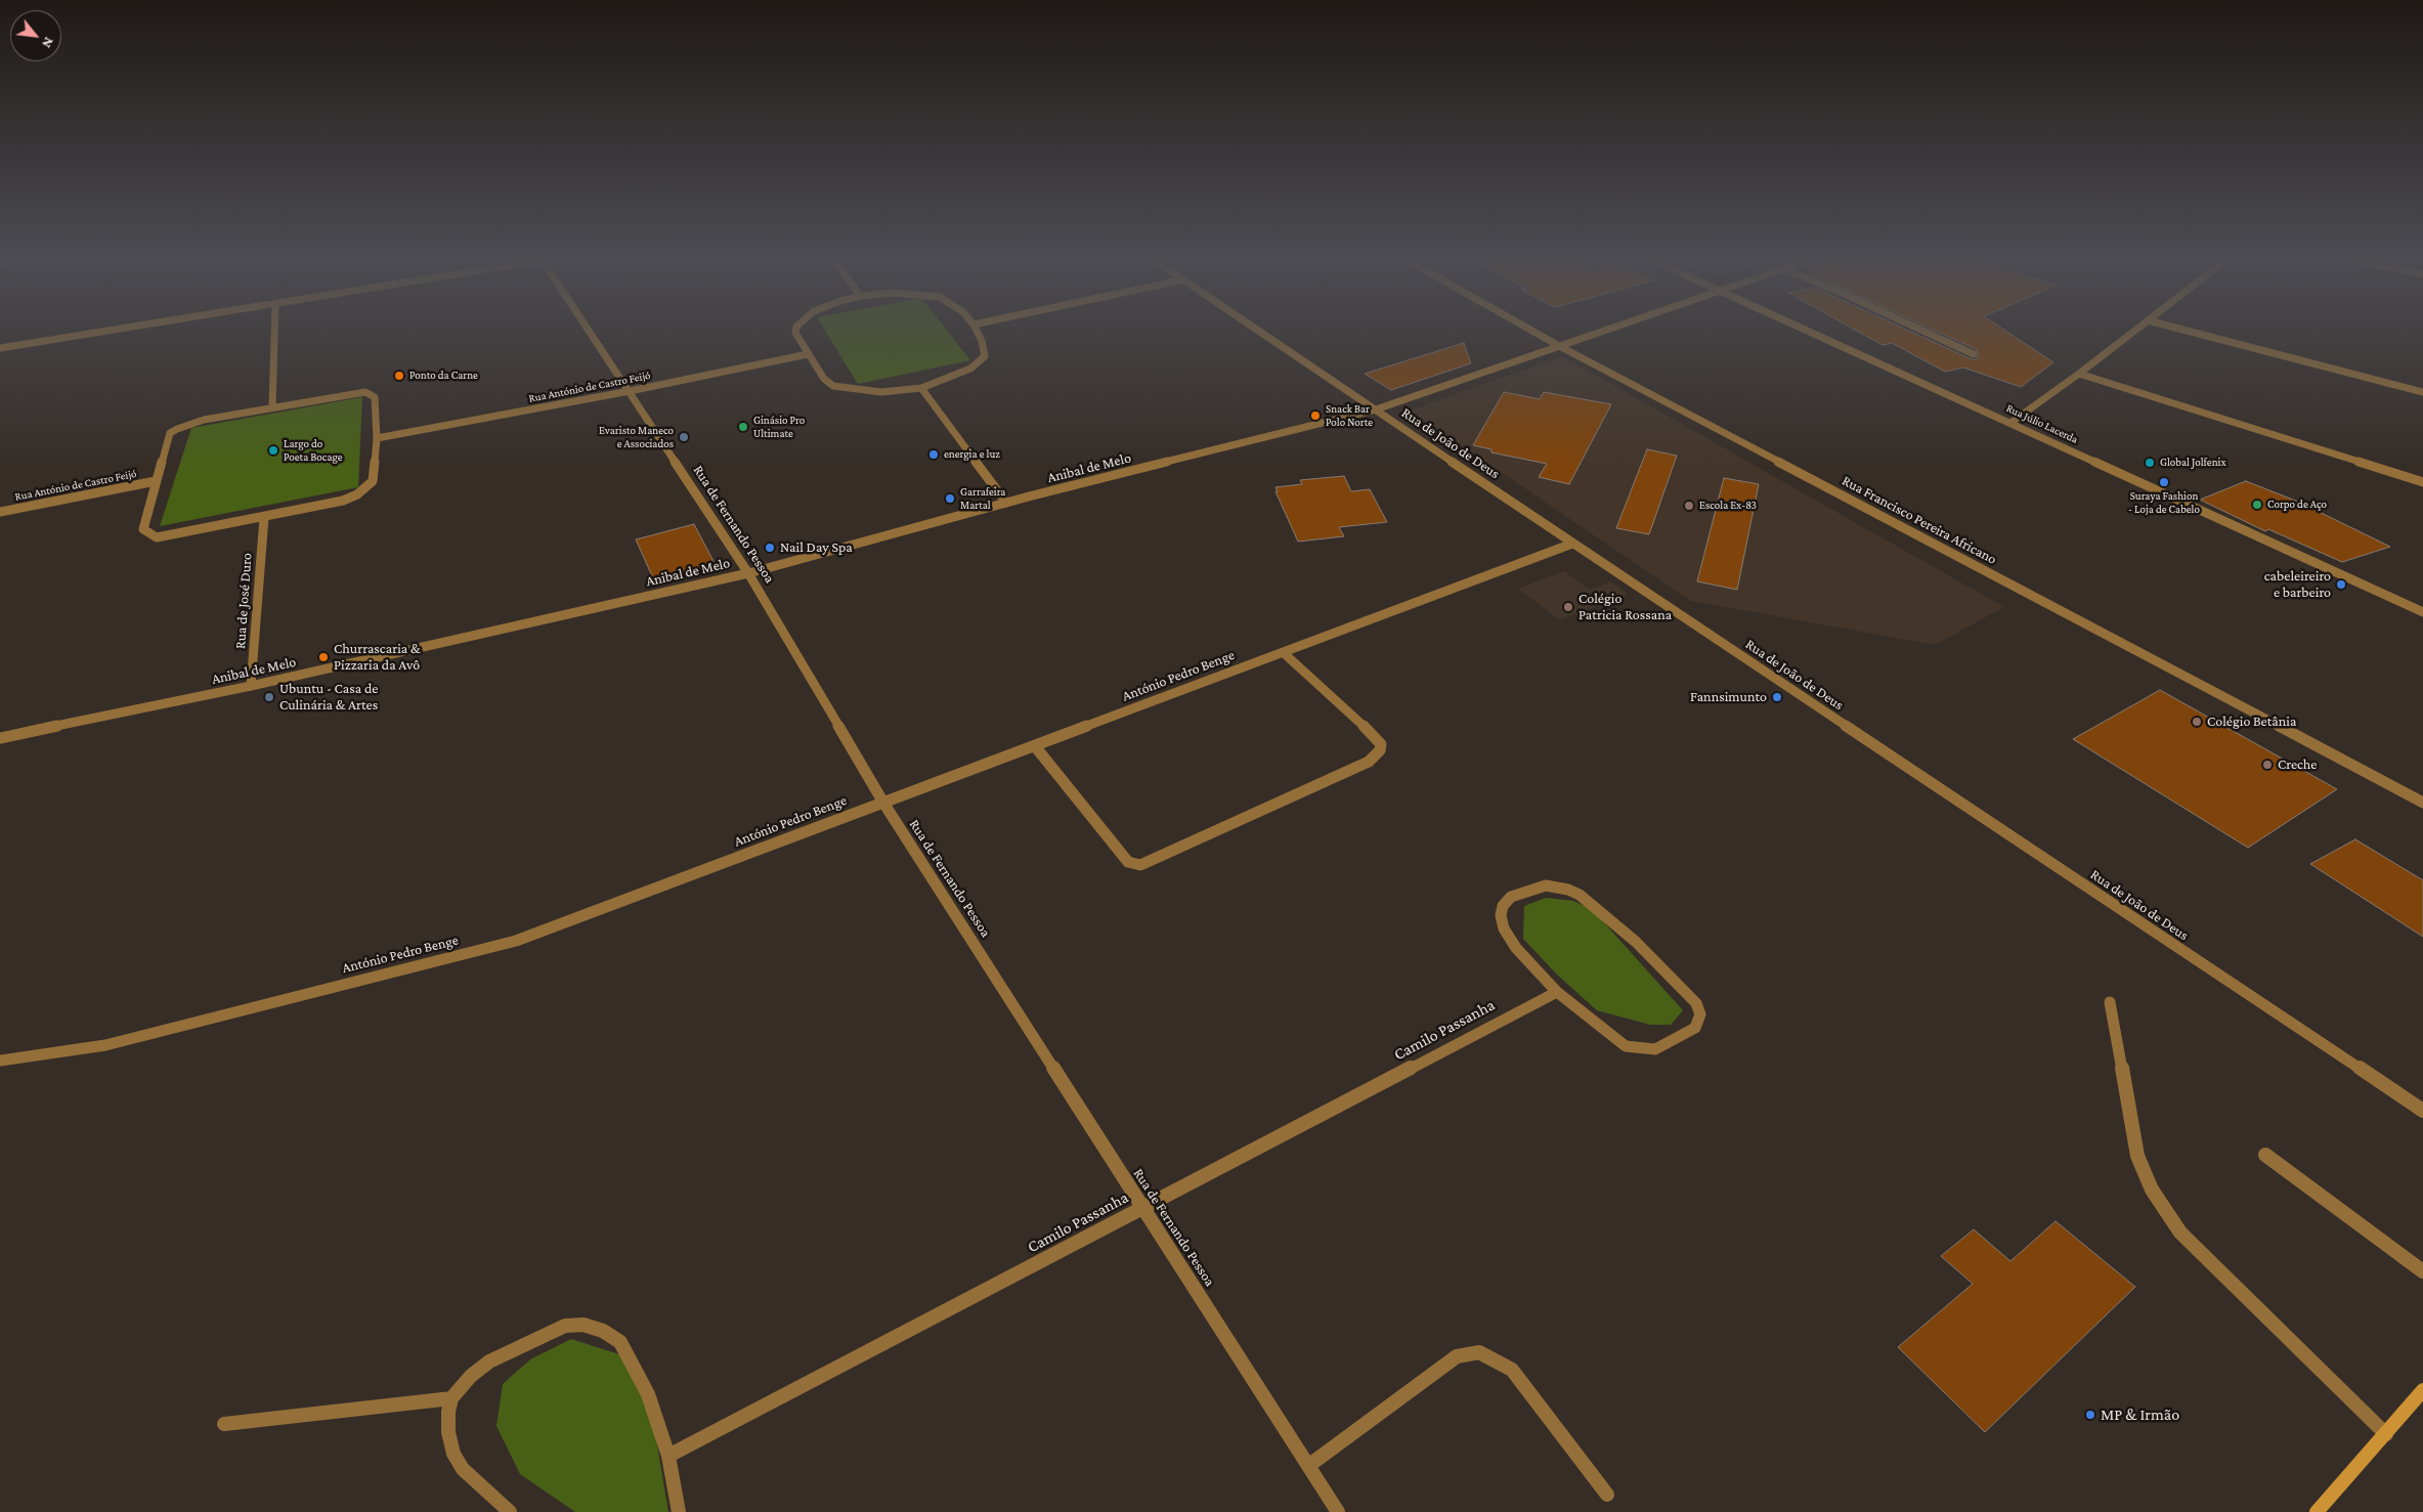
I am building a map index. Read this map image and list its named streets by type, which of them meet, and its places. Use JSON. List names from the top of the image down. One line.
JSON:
{"streets":{"street":["Rua António de Castro Feijó","Rua Júlio Lacerda","Rua de João de Deus","Anibal de Melo","Rua Francisco Pereira Africano","Rua de Fernando Pessoa","Rua de José Duro","António Pedro Benge","Camilo Passanha"]},"crossings":[["Rua António de Castro Feijó","Rua de Fernando Pessoa"],["Rua de João de Deus","Anibal de Melo"],["Rua de João de Deus","António Pedro Benge"],["Anibal de Melo","Rua Francisco Pereira Africano"],["Anibal de Melo","Rua de Fernando Pessoa"],["Anibal de Melo","Rua de José Duro"],["Rua de Fernando Pessoa","António Pedro Benge"],["Rua de Fernando Pessoa","Camilo Passanha"]],"places":["Ponto da Carne","Snack Bar Polo Norte","Ginásio Pro Ultimate","Evaristo Maneco e Associados","Largo do Poeta Bocage","energia e luz","Global Jolfenix","Suraya Fashion - Loja de Cabelo","Garrafeira Martal","Corpo de Aço","Escola Ex-83","Nail Day Spa","cabeleireiro e barbeiro","Colégio Patricia Rossana","Churrascaria & Pizzaria da Avô","Ubuntu - Casa de Culinária & Artes","Fannsimunto","Colégio Betânia","Creche","MP & Irmão"],"north":"bottom right"}
